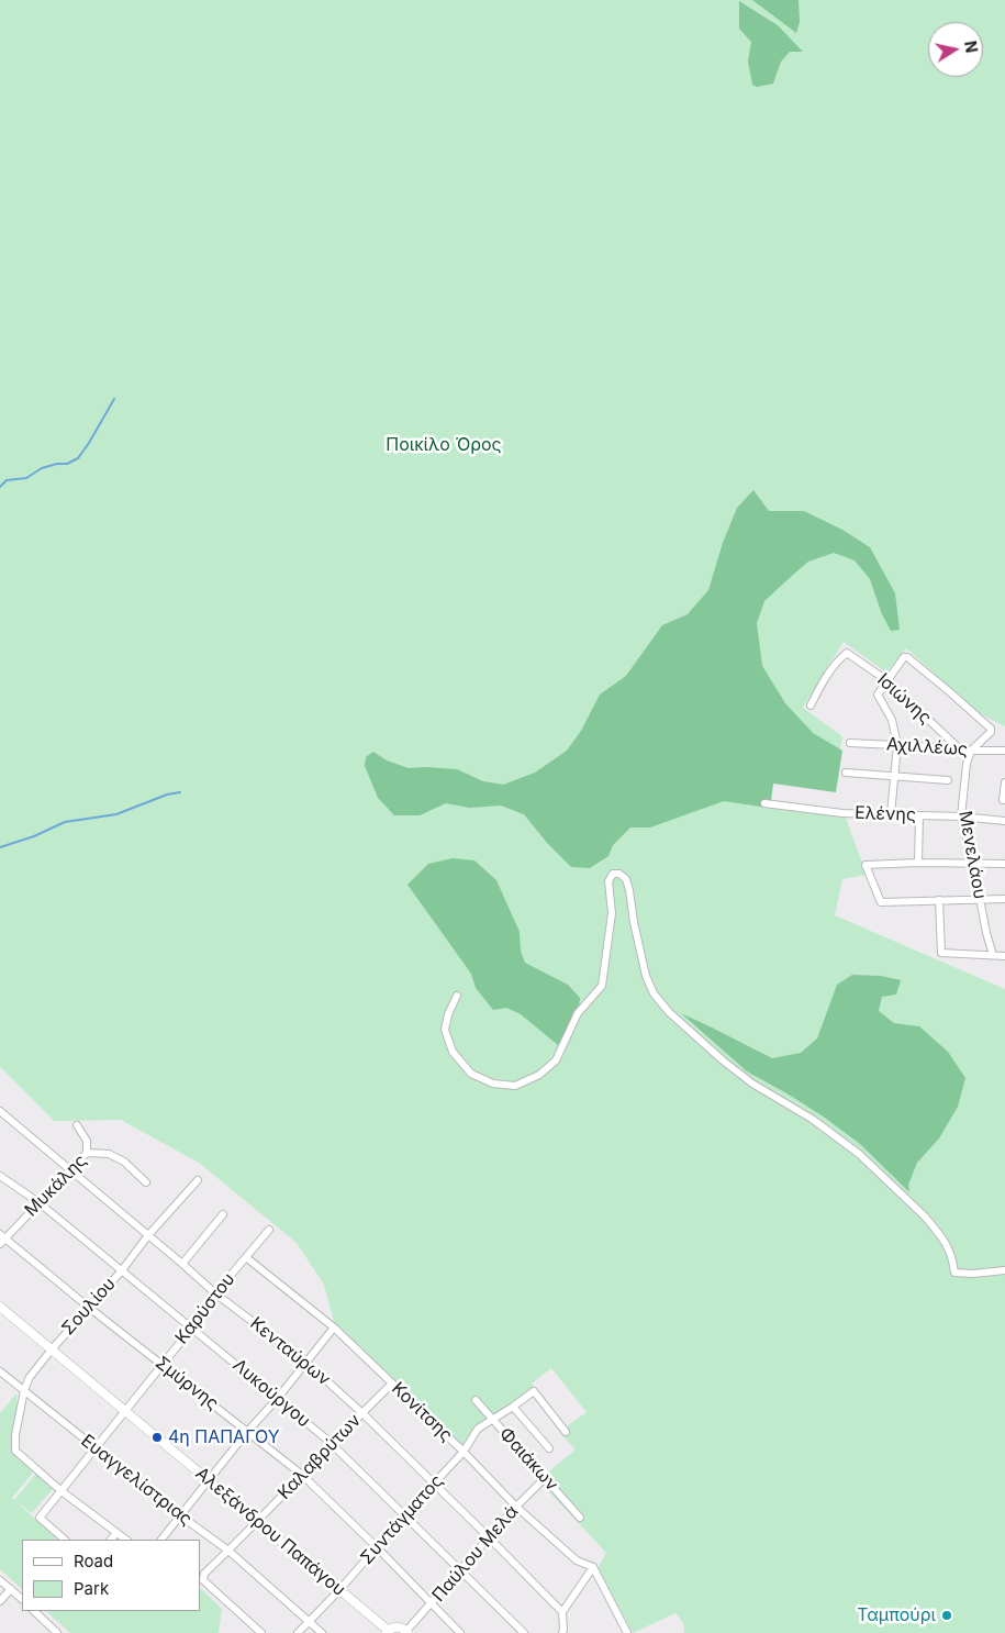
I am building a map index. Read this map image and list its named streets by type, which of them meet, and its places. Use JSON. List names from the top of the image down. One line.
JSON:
{"streets":{"street":["Ισιώνης","Αχιλλέως","Ελένης","Μενελάου","Μυκάλης","Σουλίου","Καρύστου","Κενταύρων","Σμύρνης","Λυκούργου","Κονίτσης","Καλαβρύτων","Φαιάκων","Ευαγγελίστριας","Συντάγματος","Αλεξάνδρου Παπάγου","Παύλου Μελά"]},"crossings":[["Ισιώνης","Αχιλλέως"],["Αχιλλέως","Μενελάου"],["Ελένης","Μενελάου"],["Μυκάλης","Κενταύρων"],["Μυκάλης","Σμύρνης"],["Μυκάλης","Λυκούργου"],["Σουλίου","Καρύστου"],["Σουλίου","Κενταύρων"],["Σουλίου","Σμύρνης"],["Σουλίου","Λυκούργου"],["Σουλίου","Ευαγγελίστριας"],["Σουλίου","Αλεξάνδρου Παπάγου"],["Καρύστου","Κενταύρων"],["Καρύστου","Σμύρνης"],["Καρύστου","Λυκούργου"],["Καρύστου","Κονίτσης"],["Καρύστου","Ευαγγελίστριας"],["Καρύστου","Αλεξάνδρου Παπάγου"],["Κενταύρων","Καλαβρύτων"],["Κενταύρων","Συντάγματος"],["Κενταύρων","Παύλου Μελά"],["Σμύρνης","Καλαβρύτων"],["Σμύρνης","Συντάγματος"],["Σμύρνης","Παύλου Μελά"],["Λυκούργου","Καλαβρύτων"],["Λυκούργου","Συντάγματος"],["Λυκούργου","Παύλου Μελά"],["Κονίτσης","Καλαβρύτων"],["Κονίτσης","Συντάγματος"],["Κονίτσης","Παύλου Μελά"],["Καλαβρύτων","Ευαγγελίστριας"],["Καλαβρύτων","Αλεξάνδρου Παπάγου"],["Φαιάκων","Συντάγματος"],["Φαιάκων","Παύλου Μελά"],["Ευαγγελίστριας","Συντάγματος"],["Συντάγματος","Αλεξάνδρου Παπάγου"],["Αλεξάνδρου Παπάγου","Παύλου Μελά"]],"parks":["Ποικίλο Όρος"],"places":["4η ΠΑΠΑΓΟΥ","Ταμπούρι"],"legend":["Road","Park"],"north":"right"}
